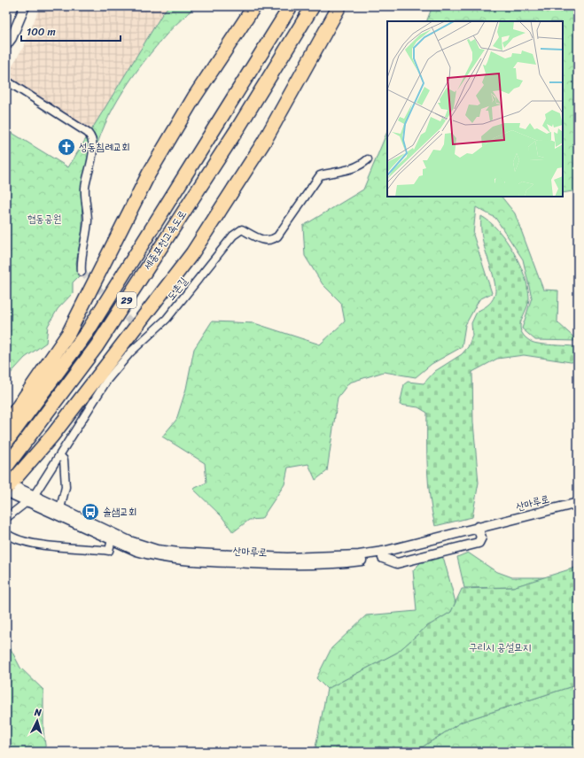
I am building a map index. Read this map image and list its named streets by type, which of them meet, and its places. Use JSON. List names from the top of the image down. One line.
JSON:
{"streets":{"highway":["세종포천고속도로","29"],"street":["도촌길","산마루로"]},"crossings":[["도촌길","산마루로"]],"parks":["협동공원","구리시 공설묘지"],"places":{"church":["성동침례교회"],"bus stop":["솔샘교회"]},"scale_bar":"100 m","north":"top"}
